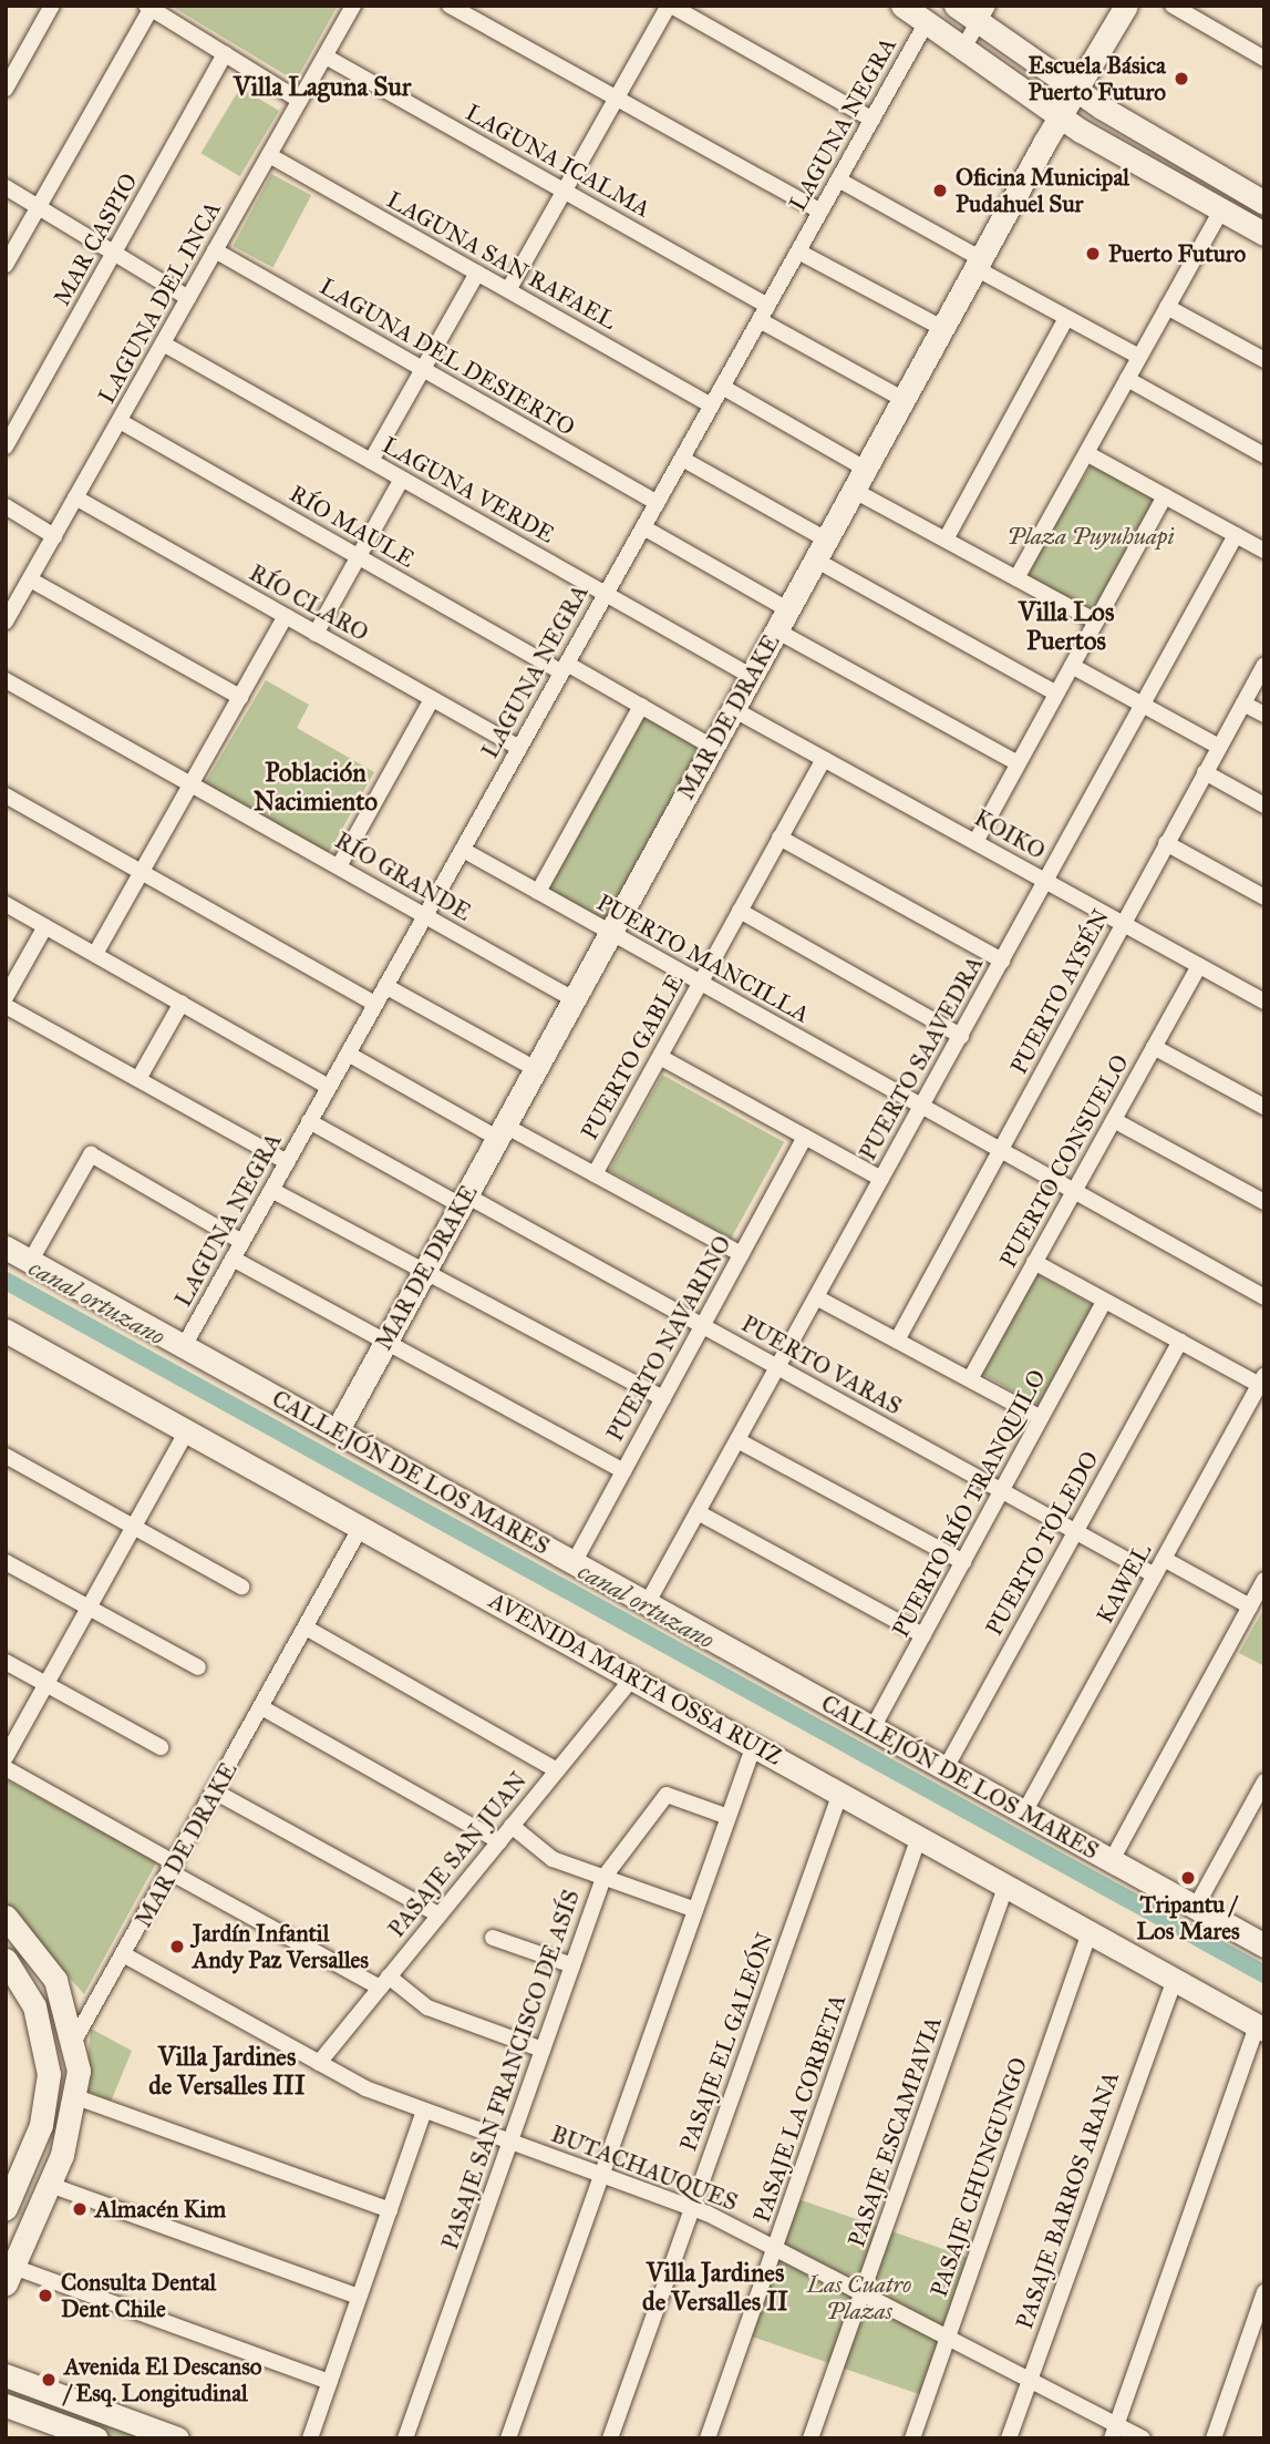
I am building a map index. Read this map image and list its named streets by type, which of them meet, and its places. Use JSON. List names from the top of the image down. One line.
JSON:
{"streets":{"street":["LAGUNA NEGRA","LAGUNA ICALMA","MAR CASPIO","LAGUNA SAN RAFAEL","LAGUNA DEL INCA","LAGUNA DEL DESIERTO","LAGUNA VERDE","RÍO MAULE","RÍO CLARO","MAR DE DRAKE","KOIKO","RÍO GRANDE","PUERTO MANCILLA","PUERTO AYSÉN","PUERTO GABLE","PUERTO SAAVEDRA","PUERTO CONSUELO","PUERTO NAVARINO","PUERTO VARAS","CALLEJÓN DE LOS MARES","PUERTO RÍO TRANQUILO","PUERTO TOLEDO","KAWEL","AVENIDA MARTA OSSA RUIZ","PASAJE SAN JUAN","PASAJE EL GALEÓN","PASAJE SAN FRANCISCO DE ASÍS","PASAJE LA CORBETA","PASAJE ESCAMPAVIA","BUTACHAUQUES","PASAJE CHUNGUNGO","PASAJE BARROS ARANA"]},"crossings":[["LAGUNA NEGRA","LAGUNA ICALMA"],["LAGUNA NEGRA","LAGUNA SAN RAFAEL"],["LAGUNA NEGRA","LAGUNA DEL DESIERTO"],["LAGUNA NEGRA","LAGUNA VERDE"],["LAGUNA NEGRA","RÍO MAULE"],["LAGUNA NEGRA","RÍO CLARO"],["LAGUNA NEGRA","RÍO GRANDE"],["LAGUNA NEGRA","PUERTO MANCILLA"],["LAGUNA NEGRA","PUERTO VARAS"],["LAGUNA NEGRA","CALLEJÓN DE LOS MARES"],["LAGUNA ICALMA","LAGUNA DEL INCA"],["LAGUNA ICALMA","MAR DE DRAKE"],["LAGUNA SAN RAFAEL","LAGUNA DEL INCA"],["LAGUNA DEL INCA","LAGUNA DEL DESIERTO"],["LAGUNA DEL INCA","LAGUNA VERDE"],["LAGUNA DEL INCA","RÍO MAULE"],["LAGUNA DEL INCA","RÍO CLARO"],["LAGUNA VERDE","MAR DE DRAKE"],["RÍO MAULE","MAR DE DRAKE"],["MAR DE DRAKE","KOIKO"],["MAR DE DRAKE","RÍO GRANDE"],["MAR DE DRAKE","PUERTO MANCILLA"],["MAR DE DRAKE","PUERTO VARAS"],["MAR DE DRAKE","CALLEJÓN DE LOS MARES"],["MAR DE DRAKE","AVENIDA MARTA OSSA RUIZ"],["MAR DE DRAKE","BUTACHAUQUES"],["KOIKO","PUERTO AYSÉN"],["KOIKO","PUERTO GABLE"],["KOIKO","PUERTO SAAVEDRA"],["KOIKO","PUERTO CONSUELO"],["PUERTO MANCILLA","PUERTO AYSÉN"],["PUERTO MANCILLA","PUERTO GABLE"],["PUERTO MANCILLA","PUERTO SAAVEDRA"],["PUERTO MANCILLA","PUERTO CONSUELO"],["PUERTO SAAVEDRA","PUERTO VARAS"],["PUERTO SAAVEDRA","CALLEJÓN DE LOS MARES"],["PUERTO NAVARINO","PUERTO VARAS"],["PUERTO NAVARINO","CALLEJÓN DE LOS MARES"],["PUERTO VARAS","PUERTO RÍO TRANQUILO"],["PUERTO VARAS","PUERTO TOLEDO"],["PUERTO VARAS","KAWEL"],["CALLEJÓN DE LOS MARES","PUERTO RÍO TRANQUILO"],["CALLEJÓN DE LOS MARES","PUERTO TOLEDO"],["CALLEJÓN DE LOS MARES","KAWEL"],["AVENIDA MARTA OSSA RUIZ","PASAJE SAN JUAN"],["AVENIDA MARTA OSSA RUIZ","PASAJE EL GALEÓN"],["AVENIDA MARTA OSSA RUIZ","PASAJE LA CORBETA"],["AVENIDA MARTA OSSA RUIZ","PASAJE ESCAMPAVIA"],["AVENIDA MARTA OSSA RUIZ","PASAJE CHUNGUNGO"],["AVENIDA MARTA OSSA RUIZ","PASAJE BARROS ARANA"],["PASAJE SAN JUAN","BUTACHAUQUES"],["PASAJE EL GALEÓN","BUTACHAUQUES"],["PASAJE SAN FRANCISCO DE ASÍS","BUTACHAUQUES"],["PASAJE LA CORBETA","BUTACHAUQUES"],["PASAJE ESCAMPAVIA","BUTACHAUQUES"],["BUTACHAUQUES","PASAJE CHUNGUNGO"],["BUTACHAUQUES","PASAJE BARROS ARANA"]],"districts":["Villa Laguna Sur","Villa Los Puertos","Población Nacimiento","Villa Jardines de Versalles III","Villa Jardines de Versalles II"],"water":["canal ortuzano"],"parks":["Plaza Puyuhuapi","Las Cuatro Plazas"],"places":["Escuela Básica Puerto Futuro","Oficina Municipal Pudahuel Sur","Puerto Futuro","Tripantu / Los Mares","Jardín Infantil Andy Paz Versalles","Almacén Kim","Consulta Dental Dent Chile","Avenida El Descanso / Esq. Longitudinal"]}
